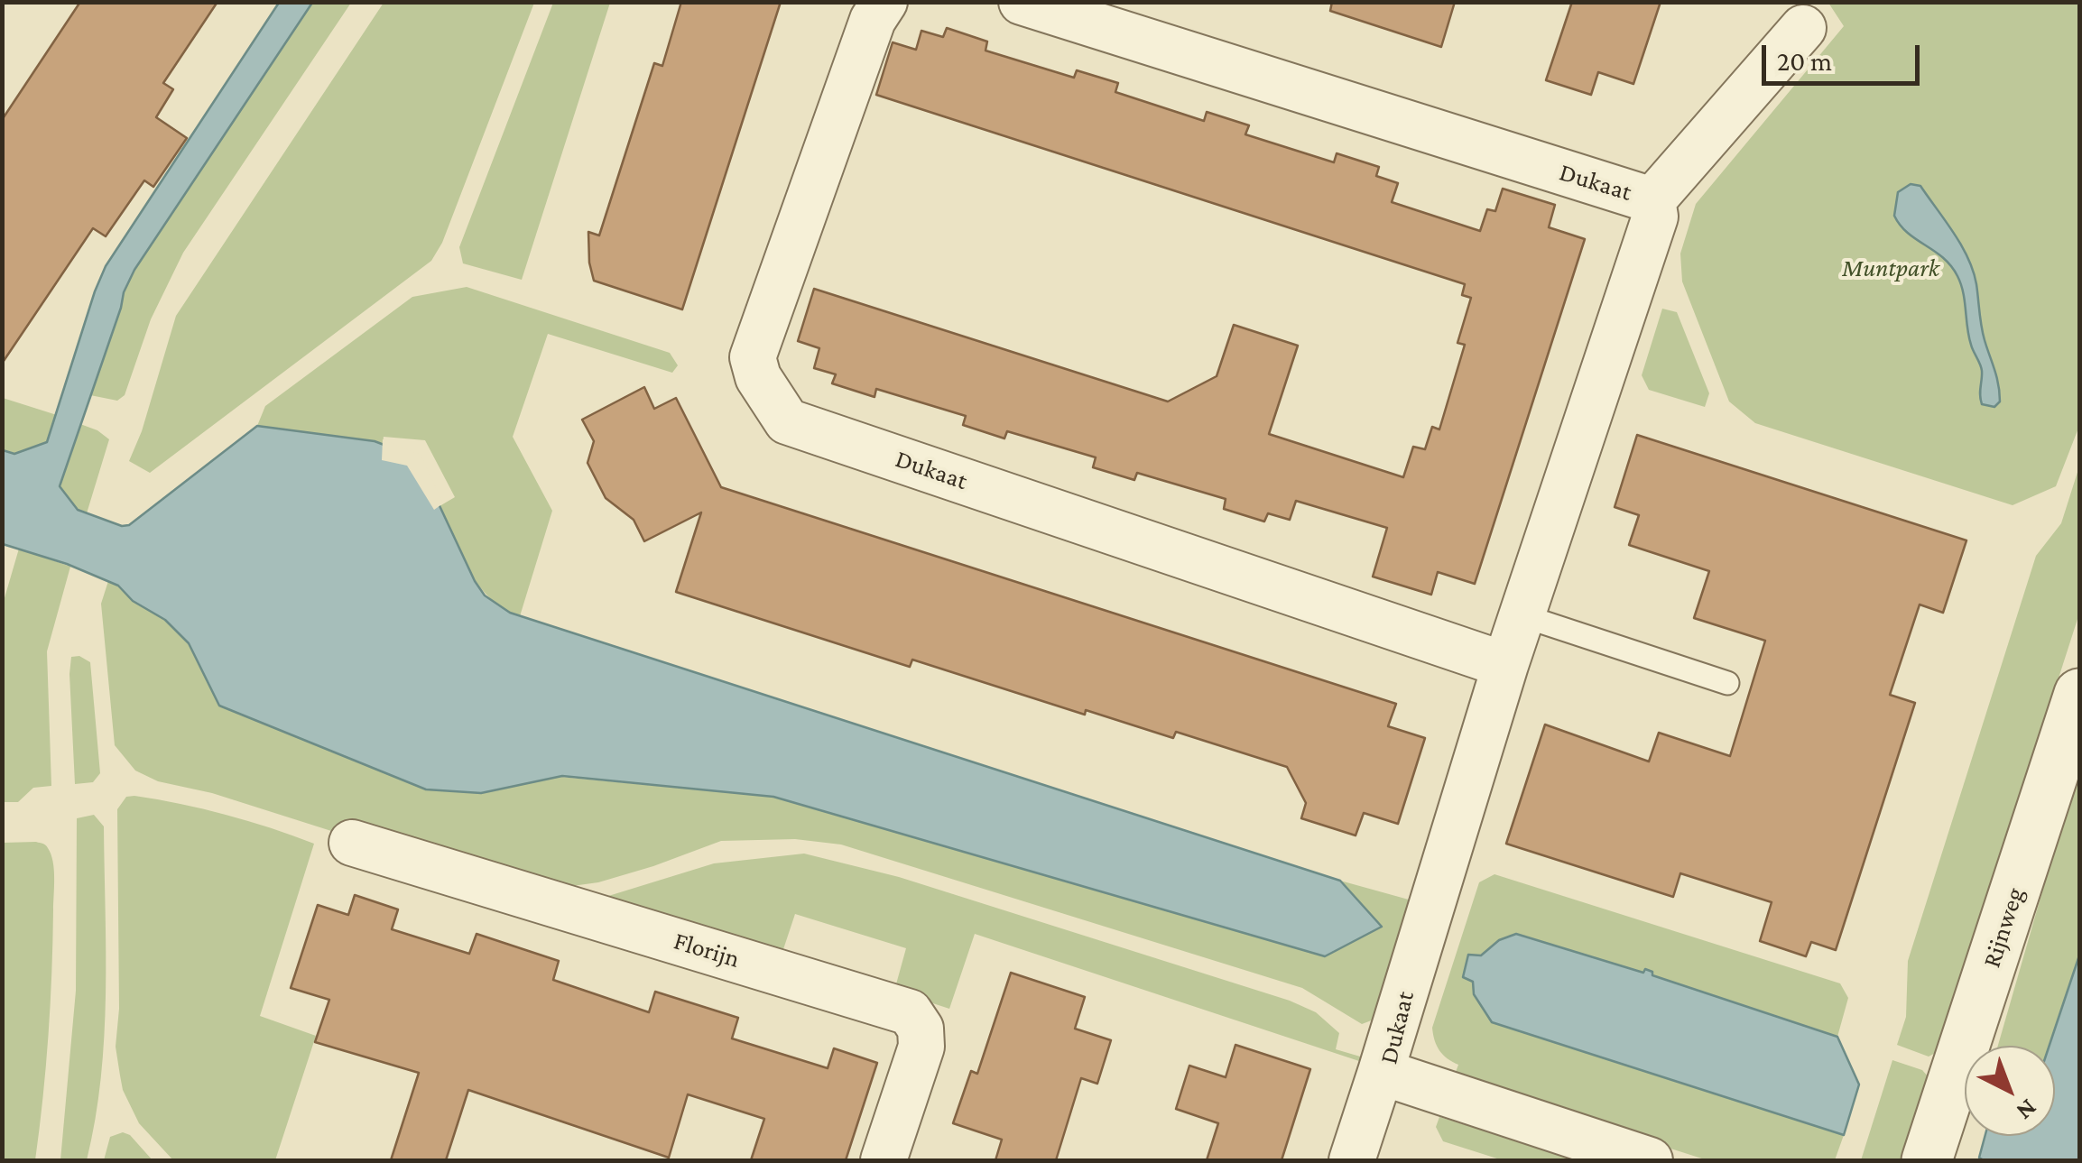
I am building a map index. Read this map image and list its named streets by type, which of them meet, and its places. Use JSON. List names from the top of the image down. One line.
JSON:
{"streets":{"street":["Dukaat","Rijnweg","Florijn"]},"parks":["Muntpark"],"scale_bar":"20 m","north":"bottom right"}
